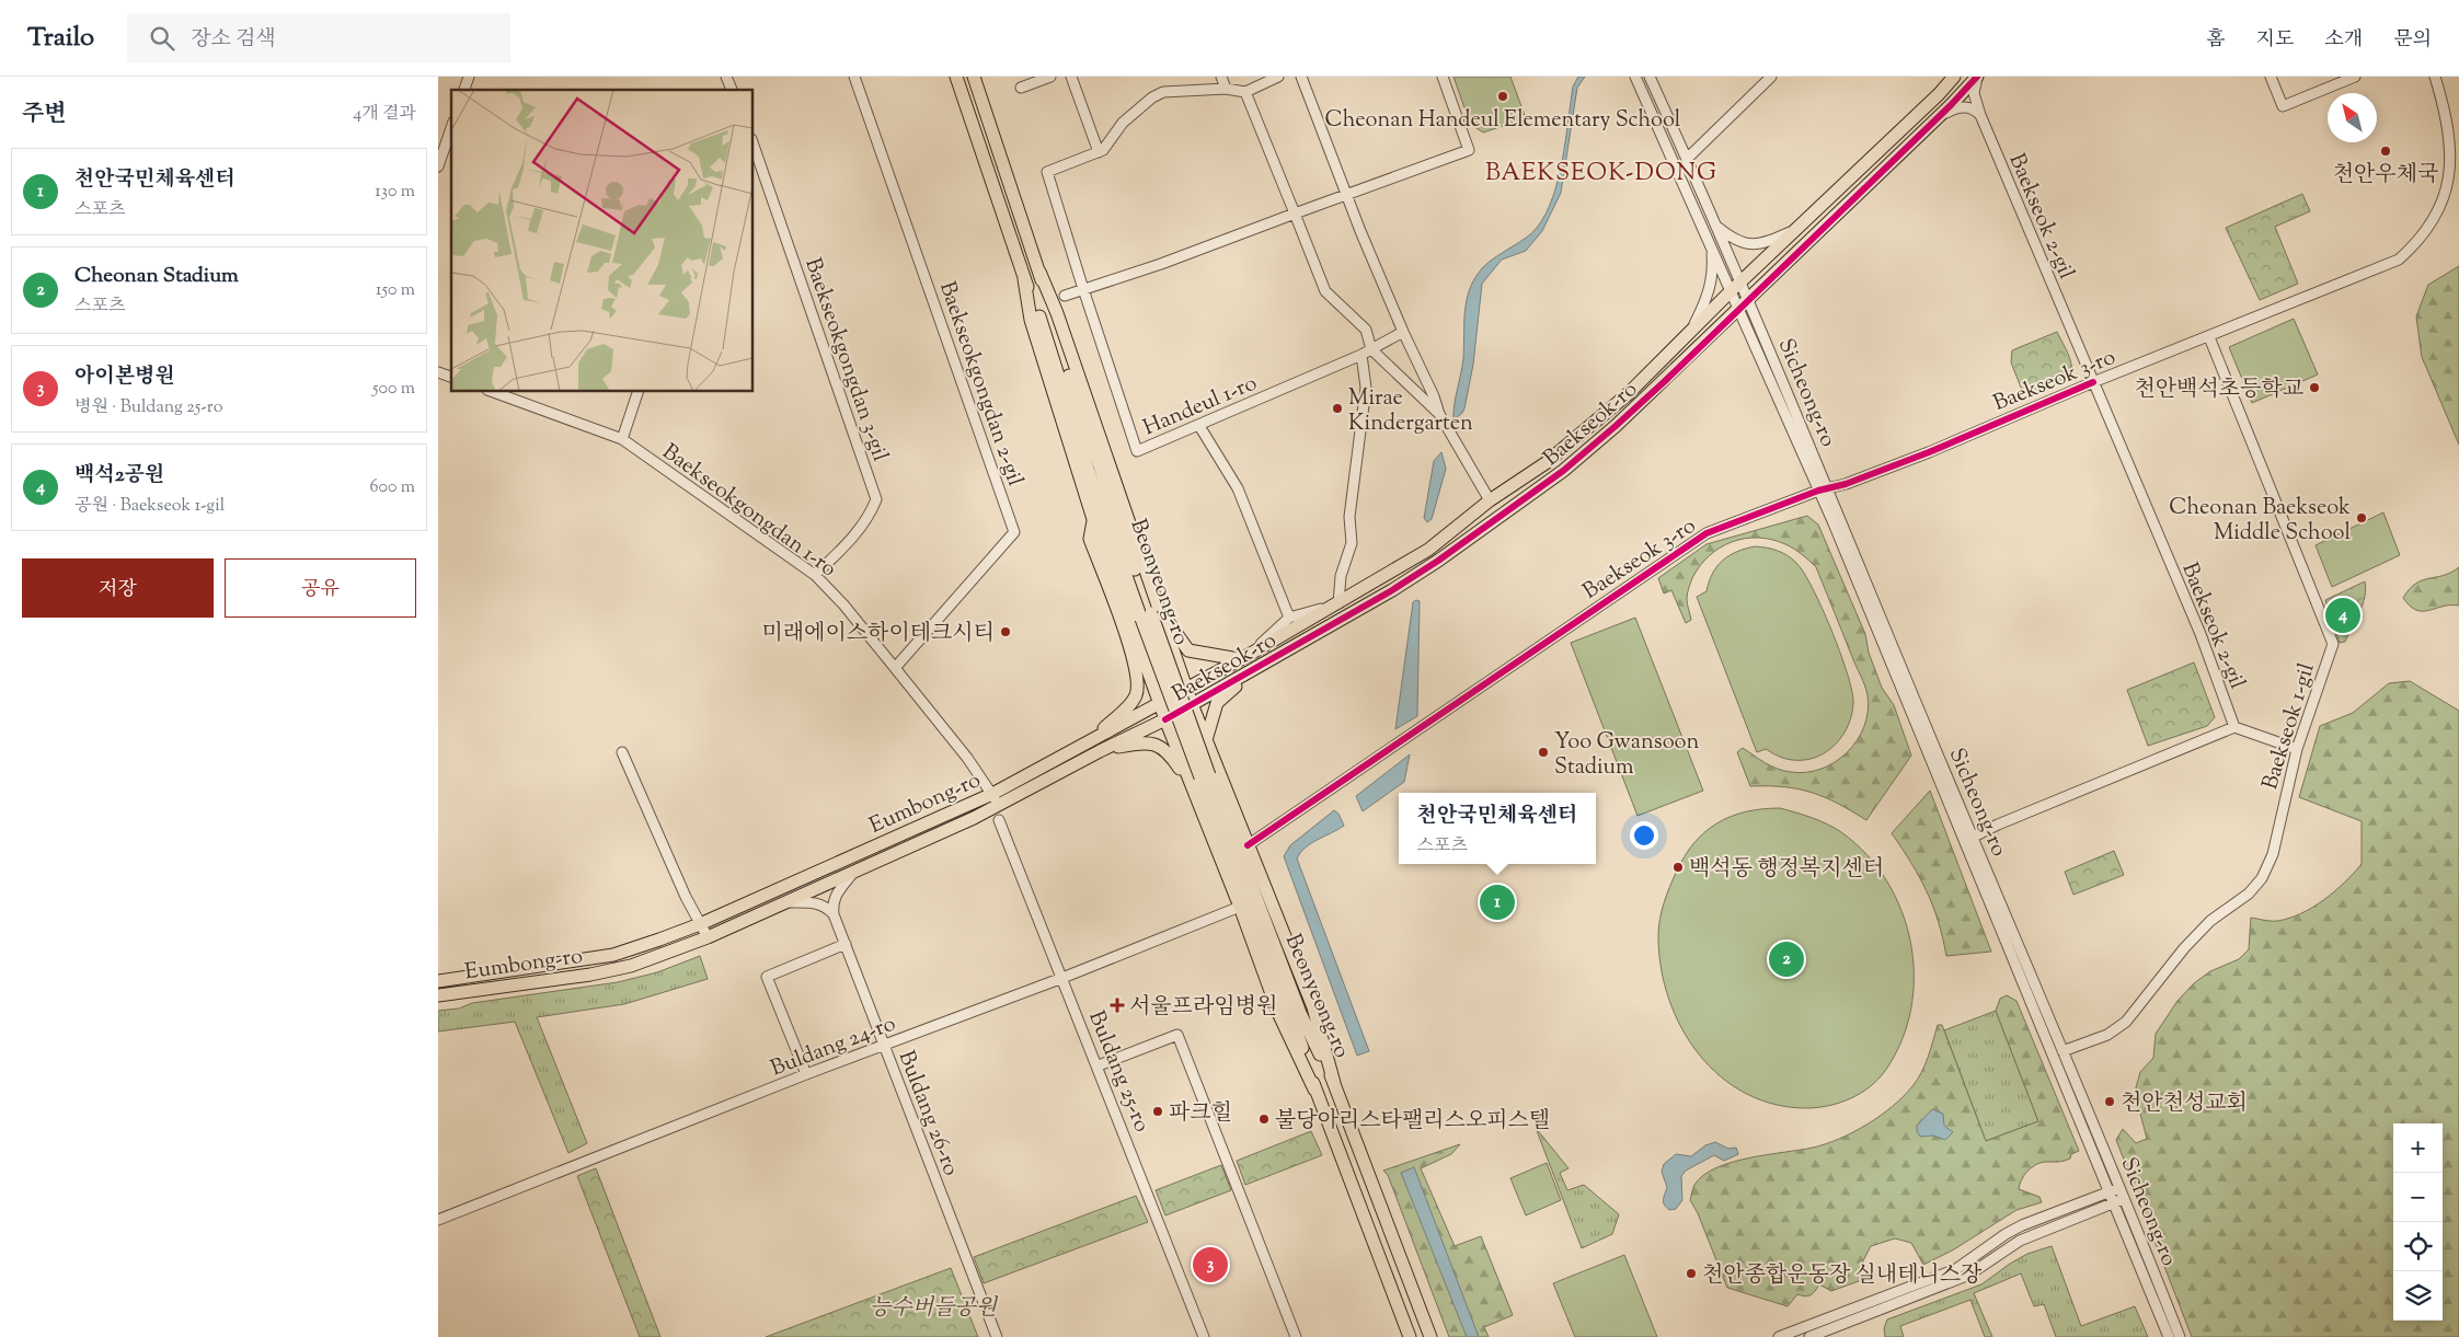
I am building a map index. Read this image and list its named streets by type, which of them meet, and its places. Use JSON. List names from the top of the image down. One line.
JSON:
{"streets":{"main road":["Baekseok-ro","Beonyeong-ro","Eumbong-ro"],"street":["Baekseok 2-gil","Baekseokgongdan 3-gil","Baekseok 3-ro","Baekseokgongdan 2-gil","Sicheong-ro","Handeul 1-ro","Baekseokgongdan 1-ro","Baekseok 1-gil","Buldang 24-ro","Buldang 25-ro","Buldang 26-ro"]},"crossings":[["Baekseok 2-gil","Baekseok 3-ro"],["Baekseok 2-gil","Baekseok-ro"],["Baekseokgongdan 3-gil","Baekseokgongdan 1-ro"],["Baekseok 3-ro","Sicheong-ro"],["Baekseok 3-ro","Baekseok 1-gil"],["Baekseokgongdan 2-gil","Baekseokgongdan 1-ro"],["Sicheong-ro","Baekseok-ro"],["Sicheong-ro","Baekseok 1-gil"],["Handeul 1-ro","Baekseok-ro"],["Baekseok-ro","Eumbong-ro"],["Baekseokgongdan 1-ro","Eumbong-ro"],["Buldang 24-ro","Buldang 25-ro"],["Buldang 24-ro","Buldang 26-ro"]],"districts":["BAEKSEOK-DONG"],"parks":["능수버들공원"],"places":{"other":["Cheonan Handeul Elementary School","천안우체국","천안백석초등학교","Mirae Kindergarten","Cheonan Baekseok Middle School","미래에이스하이테크시티","Yoo Gwansoon Stadium","백석동 행정복지센터","천안천성교회","파크힐","불당아리스타팰리스오피스텔","천안종합운동장 실내테니스장"],"health":["서울프라임병원"]},"north":"top left","page":{"header":"Trailo","search":"장소 검색","nav":["홈","지도","소개","문의"],"heading":["주변","4개 결과"],"list":[{"mark":"1","name":"천안국민체육센터","note":"스포츠","value":"130 m"},{"mark":"2","name":"Cheonan Stadium","note":"스포츠","value":"150 m"},{"mark":"3","name":"아이본병원","note":"병원 · Buldang 25-ro","value":"500 m"},{"mark":"4","name":"백석2공원","note":"공원 · Baekseok 1-gil","value":"600 m"}],"buttons":["저장","공유"],"pins":["4","1","2","3"],"popup":["천안국민체육센터","스포츠"],"map_buttons":["+","−"]}}
